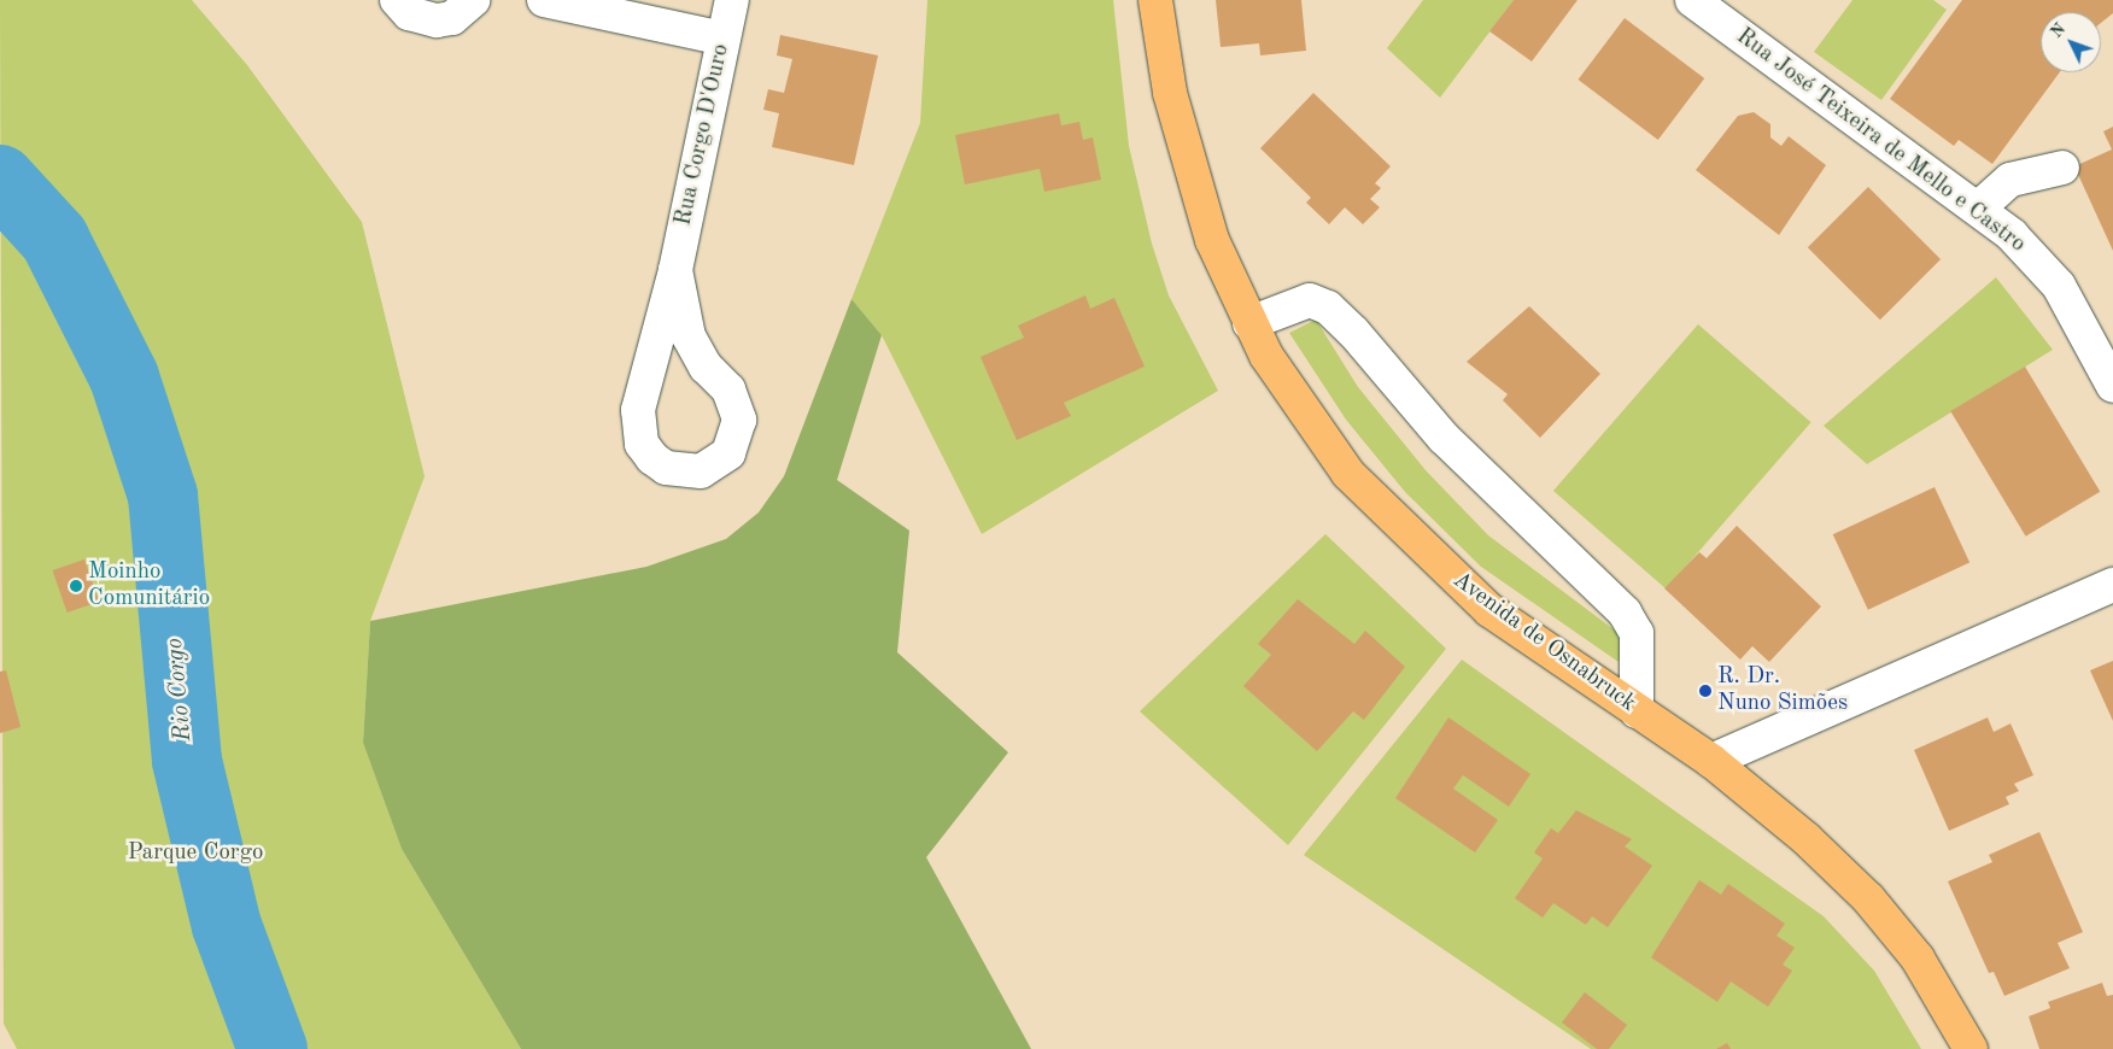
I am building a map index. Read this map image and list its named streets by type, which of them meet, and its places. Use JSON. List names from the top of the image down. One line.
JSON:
{"streets":{"main road":["Avenida de Osnabruck"],"street":["Rua Corgo D'Ouro","Rua José Teixeira de Mello e Castro"]},"water":["Rio Corgo"],"parks":["Parque Corgo"],"places":["Moinho Comunitário","R. Dr. Nuno Simões"],"north":"top left"}
